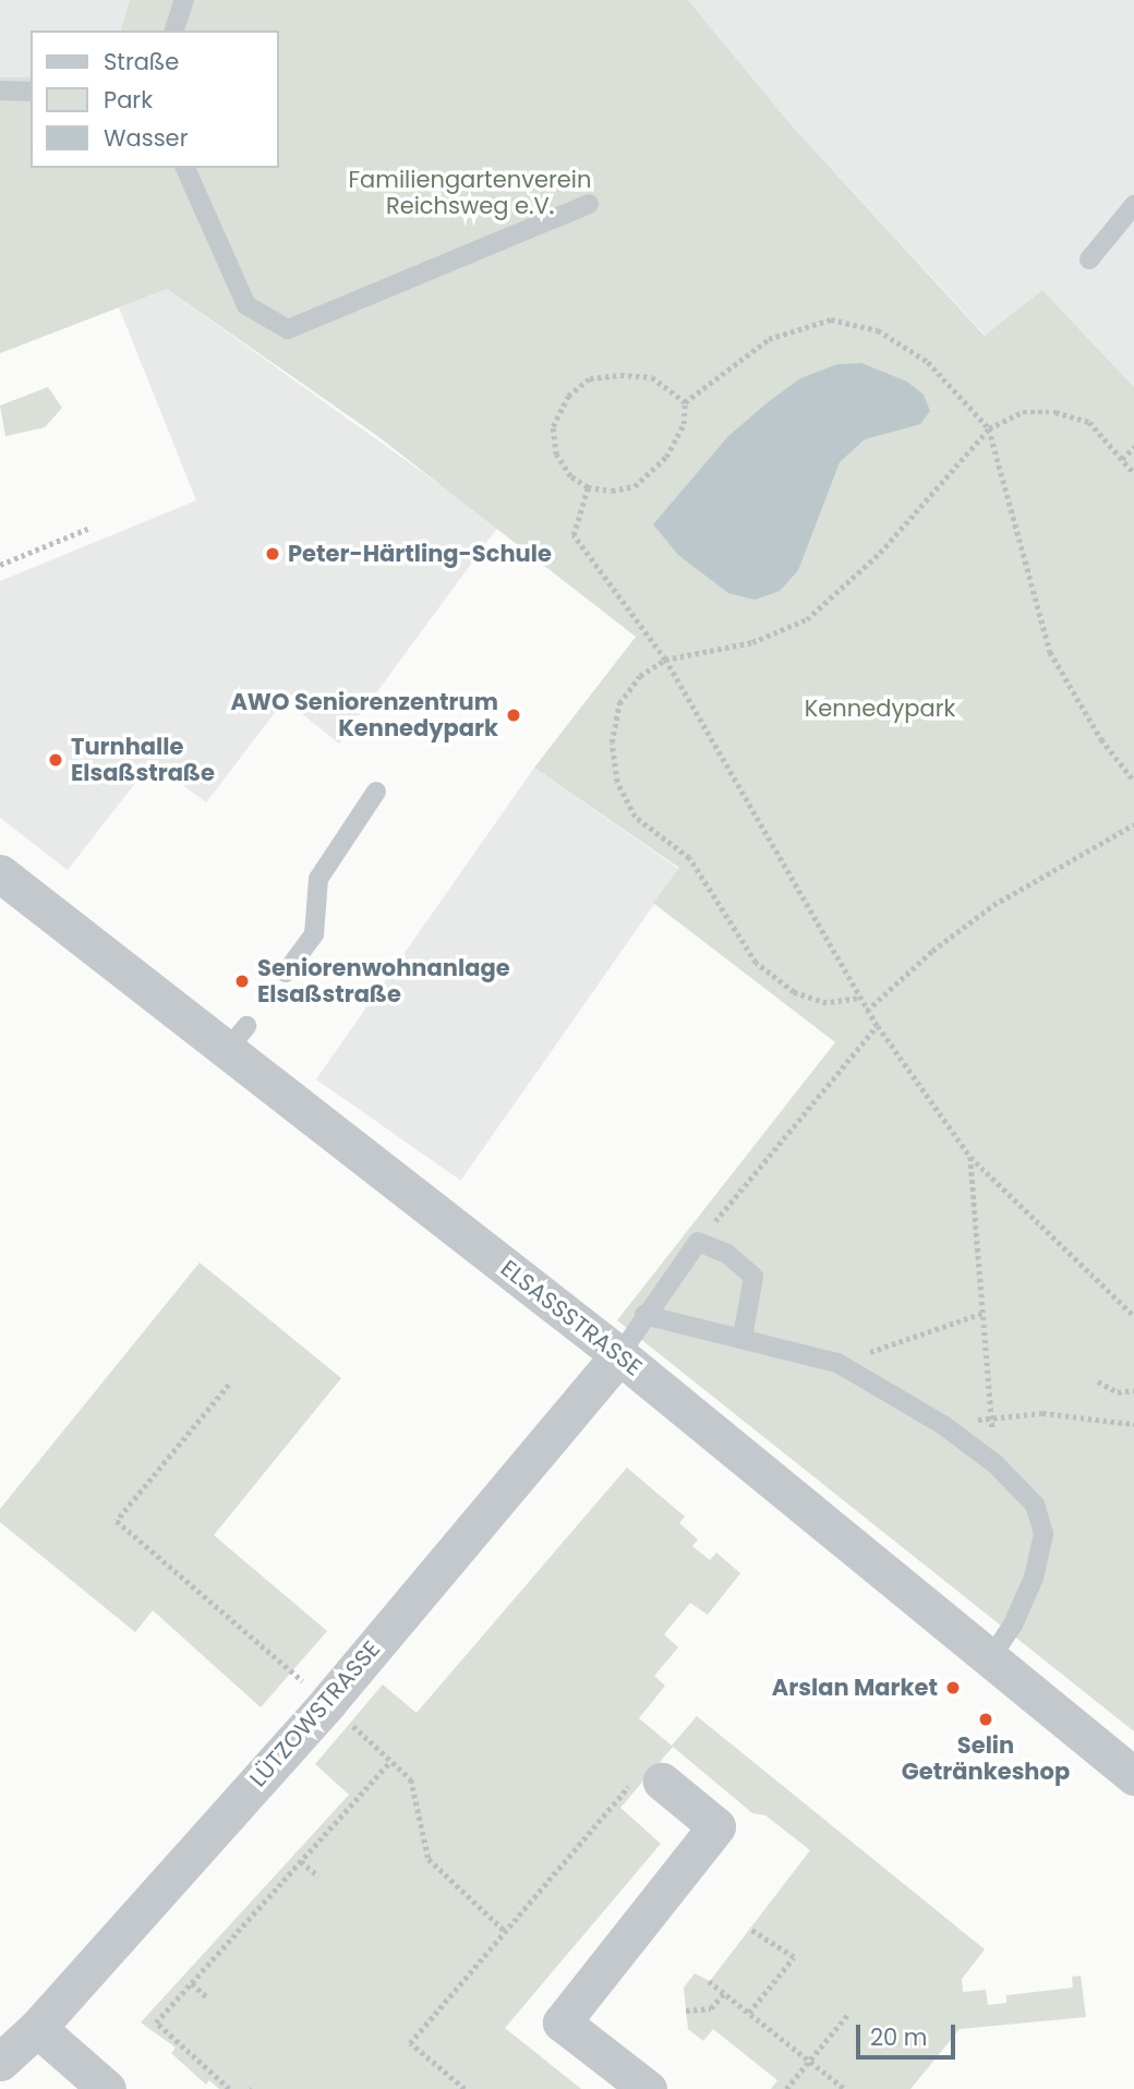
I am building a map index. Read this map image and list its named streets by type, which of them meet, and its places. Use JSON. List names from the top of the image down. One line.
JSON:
{"streets":{"street":["ELSASSSTRASSE","LÜTZOWSTRASSE"]},"crossings":[["ELSASSSTRASSE","LÜTZOWSTRASSE"]],"parks":["Familiengartenverein Reichsweg e.V.","Kennedypark"],"places":["Peter-Härtling-Schule","AWO Seniorenzentrum Kennedypark","Turnhalle Elsaßstraße","Seniorenwohnanlage Elsaßstraße","Arslan Market","Selin Getränkeshop"],"legend":["Straße","Park","Wasser"],"scale_bar":"20 m"}
